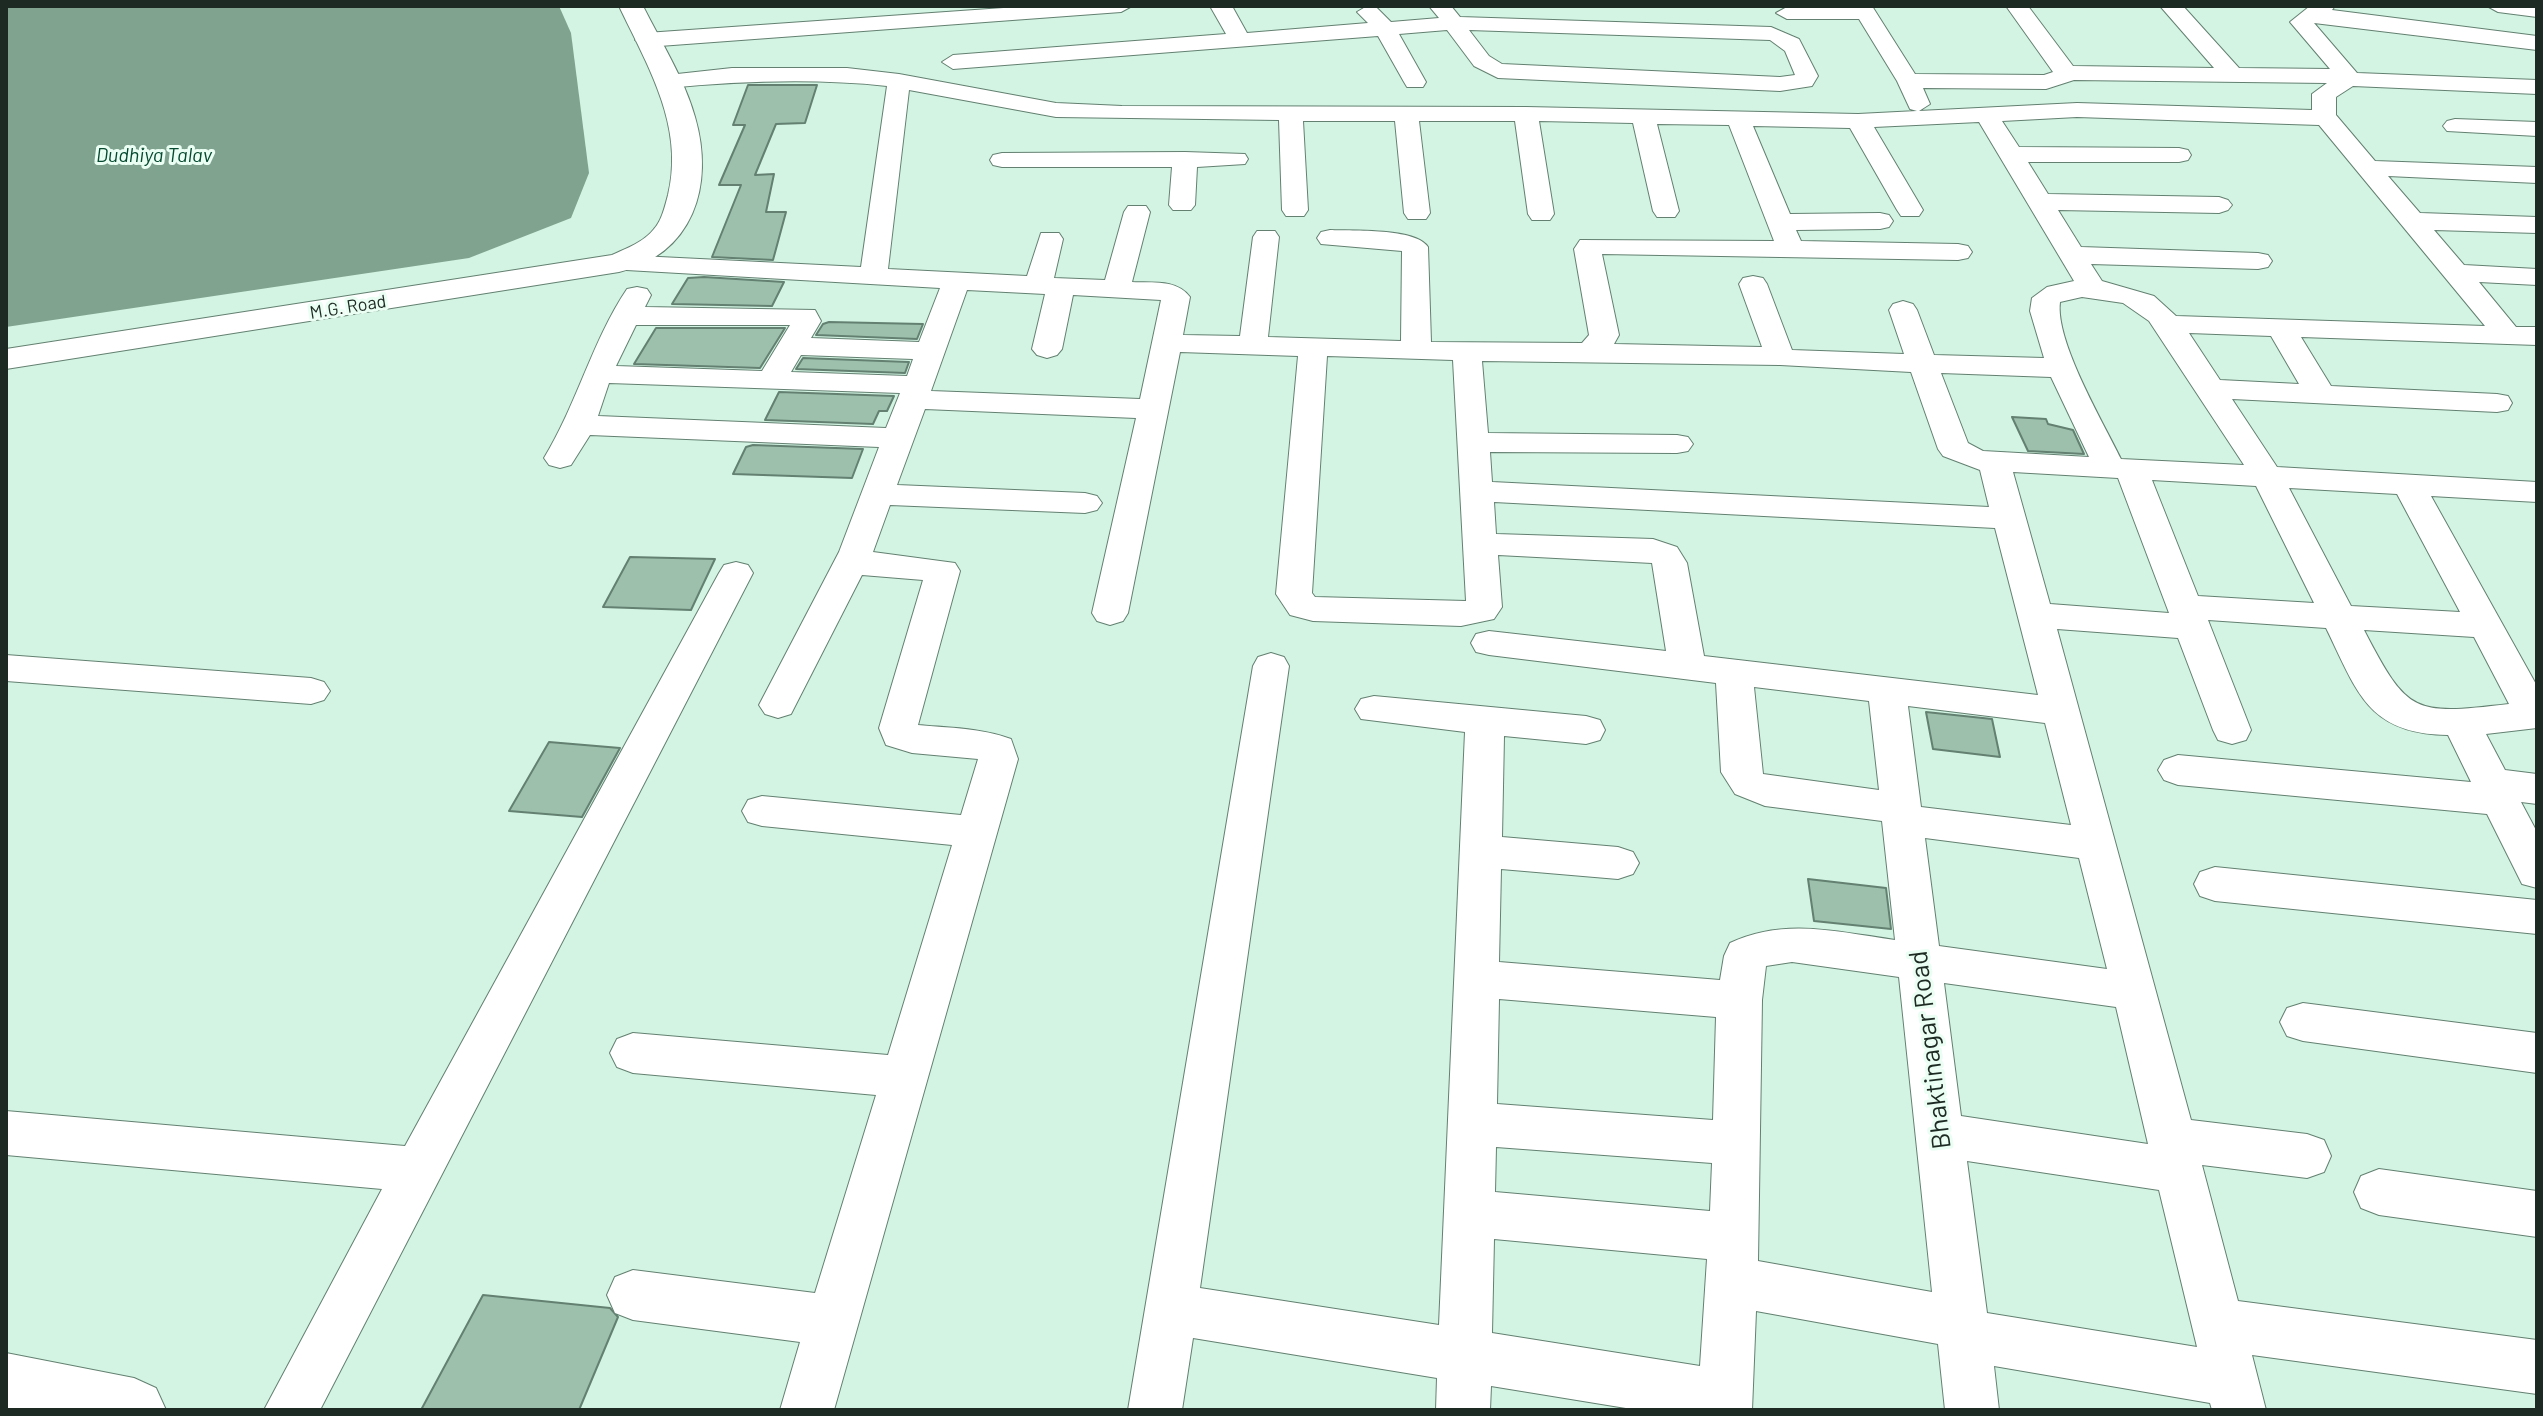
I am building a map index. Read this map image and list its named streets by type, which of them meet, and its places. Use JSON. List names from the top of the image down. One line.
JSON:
{"streets":{"main road":["M.G. Road"],"street":["Bhaktinagar Road"]},"water":["Dudhiya Talav"]}
